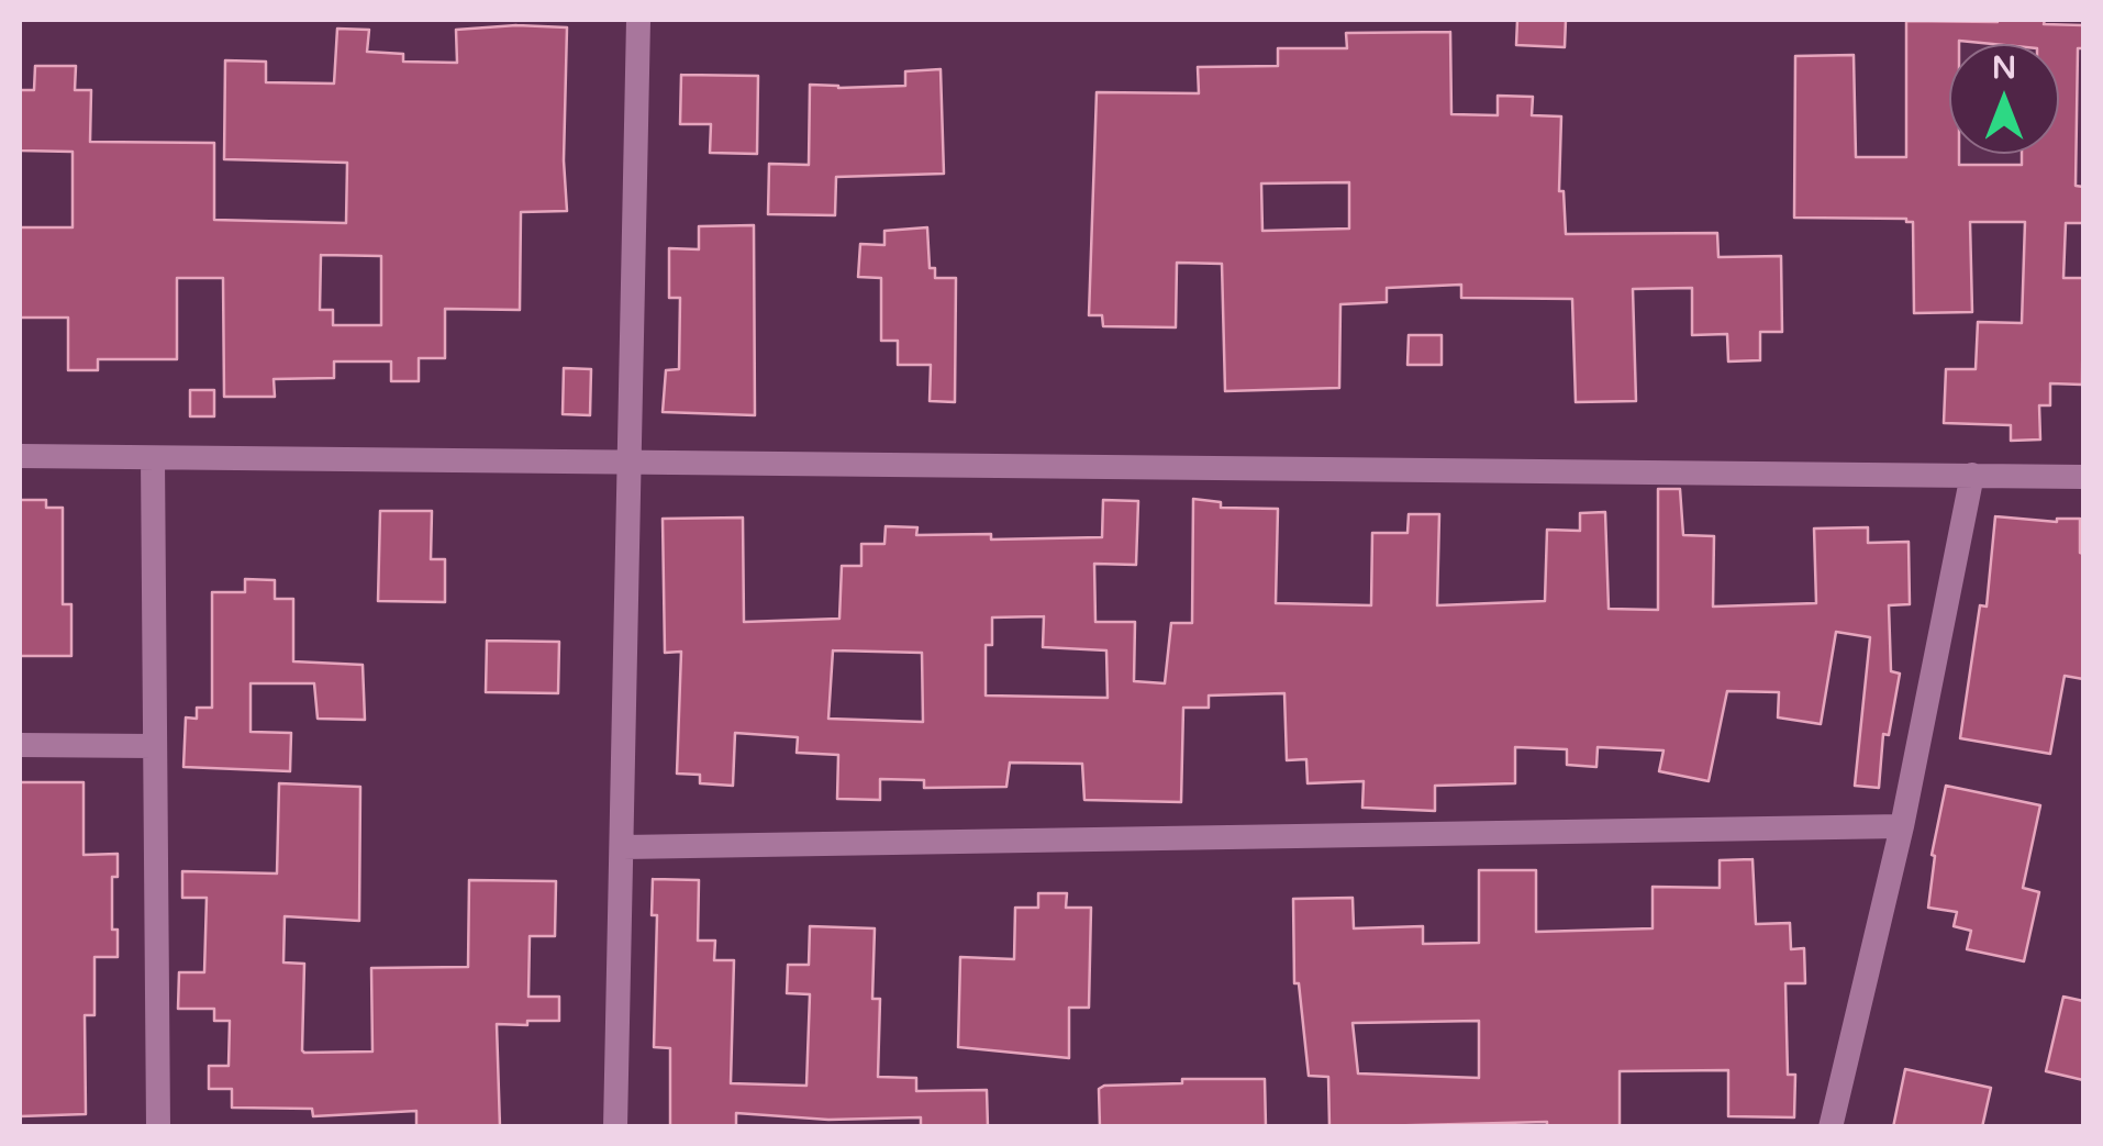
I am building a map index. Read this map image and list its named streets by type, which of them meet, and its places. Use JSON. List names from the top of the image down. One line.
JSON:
{"north":"top"}
